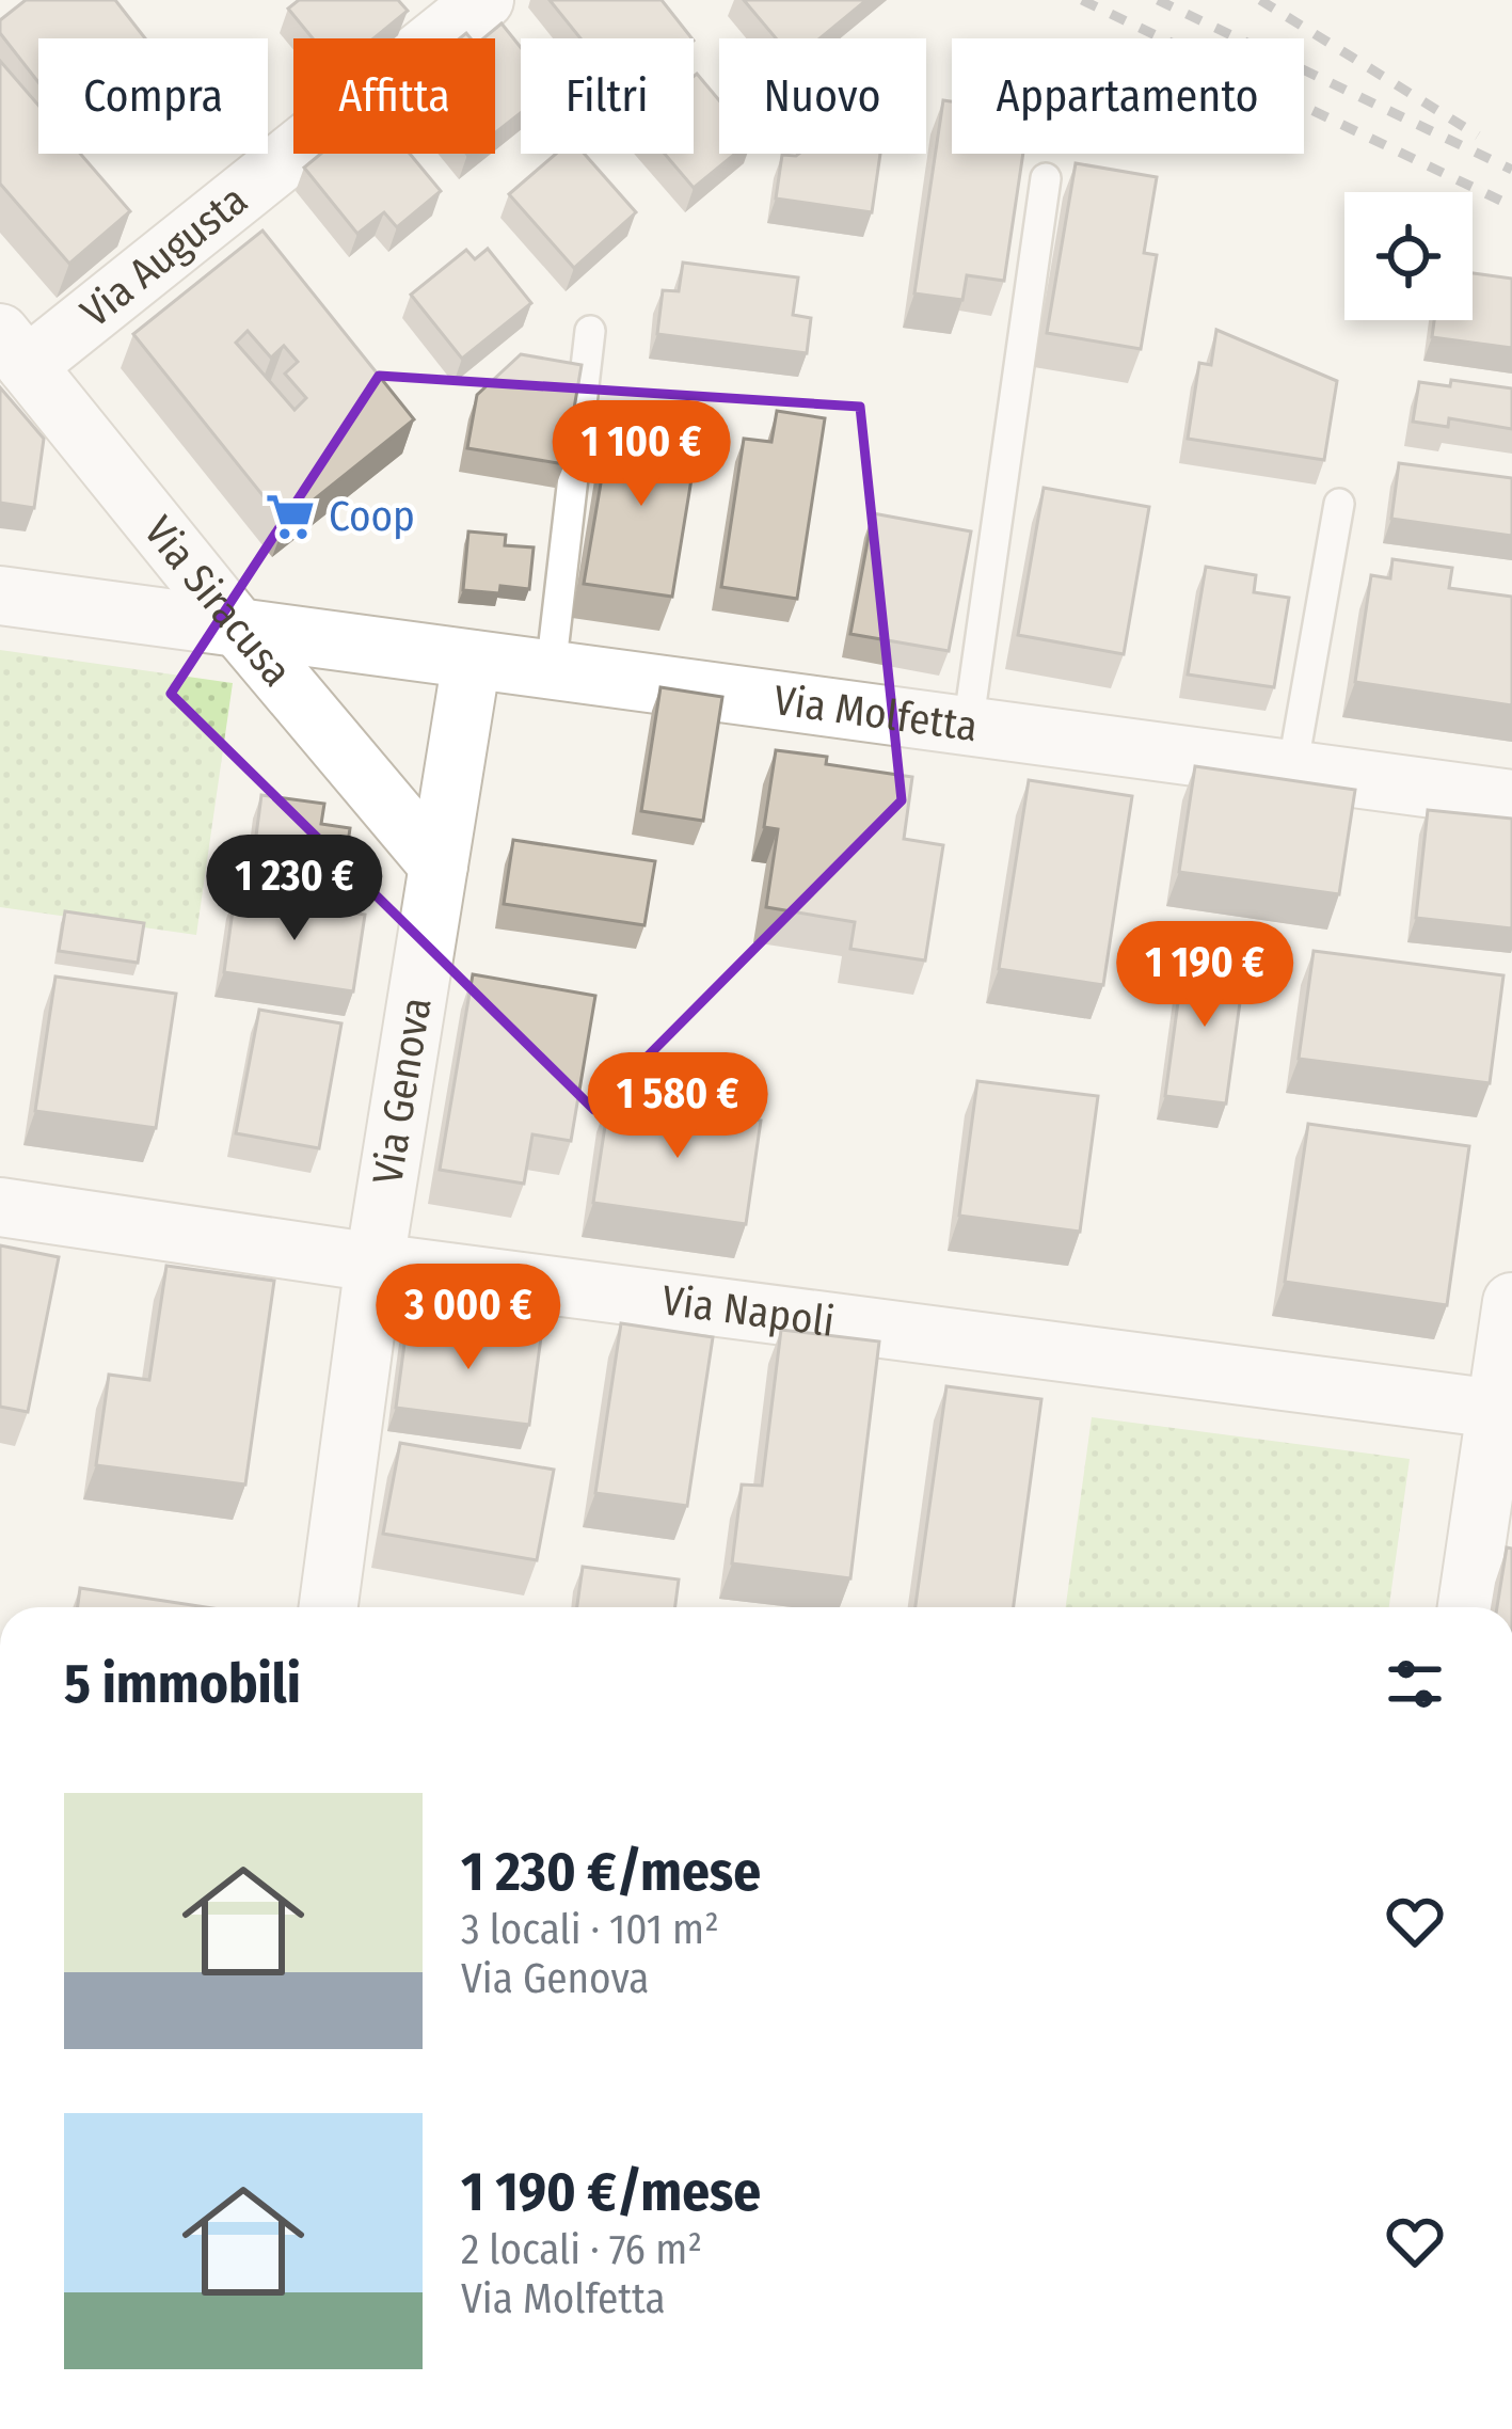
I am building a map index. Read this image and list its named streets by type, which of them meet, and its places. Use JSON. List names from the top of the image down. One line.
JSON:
{"streets":{"street":["Via Augusta","Via Siracusa","Via Molfetta","Via Genova","Via Napoli"]},"crossings":[["Via Augusta","Via Siracusa"],["Via Siracusa","Via Molfetta"],["Via Siracusa","Via Genova"],["Via Molfetta","Via Genova"],["Via Genova","Via Napoli"]],"places":{"supermarket":["Coop"]},"page":{"chip":["Compra","Affitta","Filtri","Nuovo","Appartamento"],"price":["1 100 €","1 230 €","1 190 €","1 580 €","3 000 €"],"heading":"5 immobili","list":[{"name":"1 230 €/mese","note":"3 locali · 101 m² · Via Genova"},{"name":"1 190 €/mese","note":"2 locali · 76 m² · Via Molfetta"}]}}
